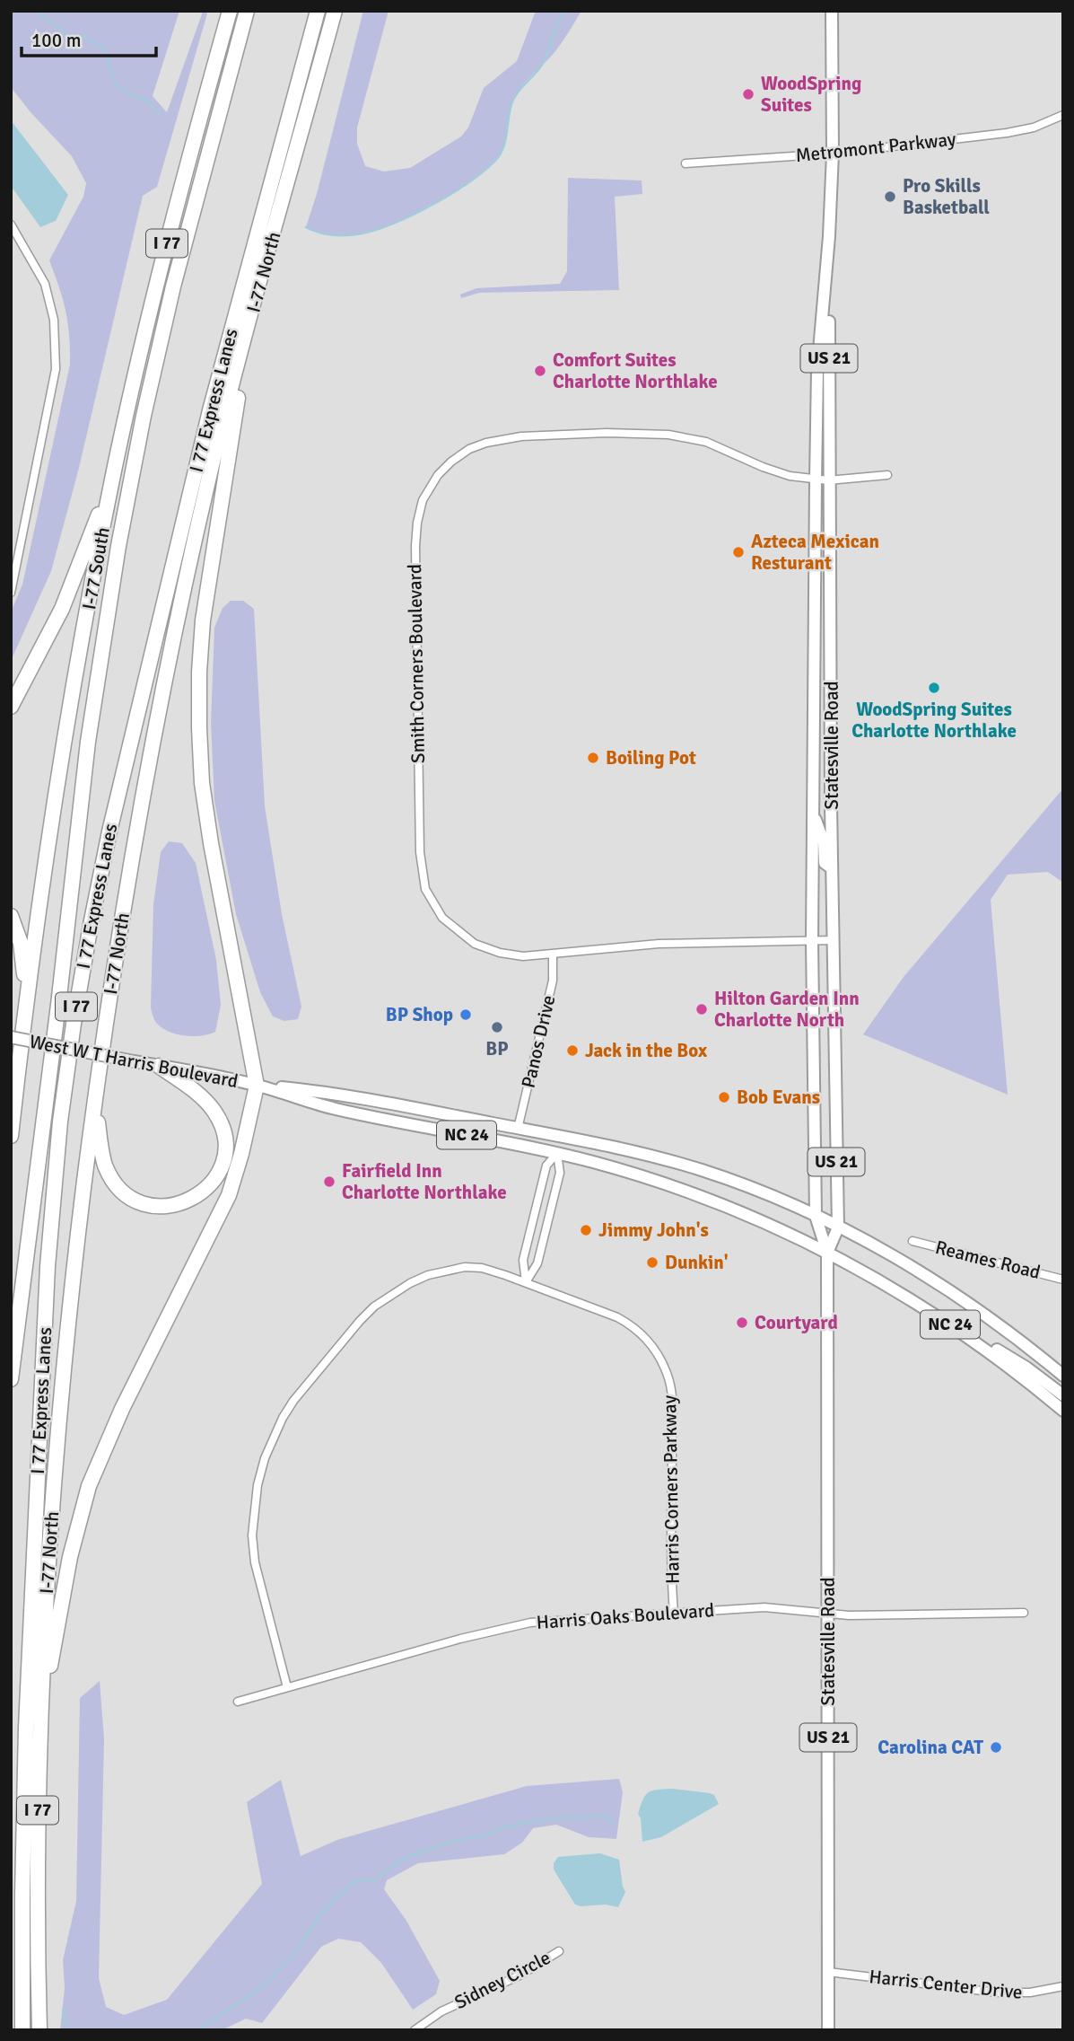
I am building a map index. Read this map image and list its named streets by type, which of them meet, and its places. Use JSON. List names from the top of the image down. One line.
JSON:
{"streets":{"highway":["I 77","I-77 North","I 77 Express Lanes","I-77 South"],"main road":["US 21","Statesville Road","West W T Harris Boulevard","NC 24"],"street":["Metromont Parkway","Smith Corners Boulevard","Panos Drive","Reames Road","Harris Corners Parkway","Harris Oaks Boulevard","Sidney Circle","Harris Center Drive"]},"crossings":[["Metromont Parkway","Statesville Road"],["Smith Corners Boulevard","Statesville Road"],["Smith Corners Boulevard","Panos Drive"],["Statesville Road","West W T Harris Boulevard"],["Statesville Road","Harris Oaks Boulevard"],["Statesville Road","Harris Center Drive"],["Panos Drive","West W T Harris Boulevard"],["Harris Corners Parkway","Harris Oaks Boulevard"]],"places":["WoodSpring Suites","Pro Skills Basketball","Comfort Suites Charlotte Northlake","Azteca Mexican Resturant","WoodSpring Suites Charlotte Northlake","Boiling Pot","Hilton Garden Inn Charlotte North","BP Shop","BP","Jack in the Box","Bob Evans","Fairfield Inn Charlotte Northlake","Jimmy John's","Dunkin'","Courtyard","Carolina CAT"],"scale_bar":"100 m"}
